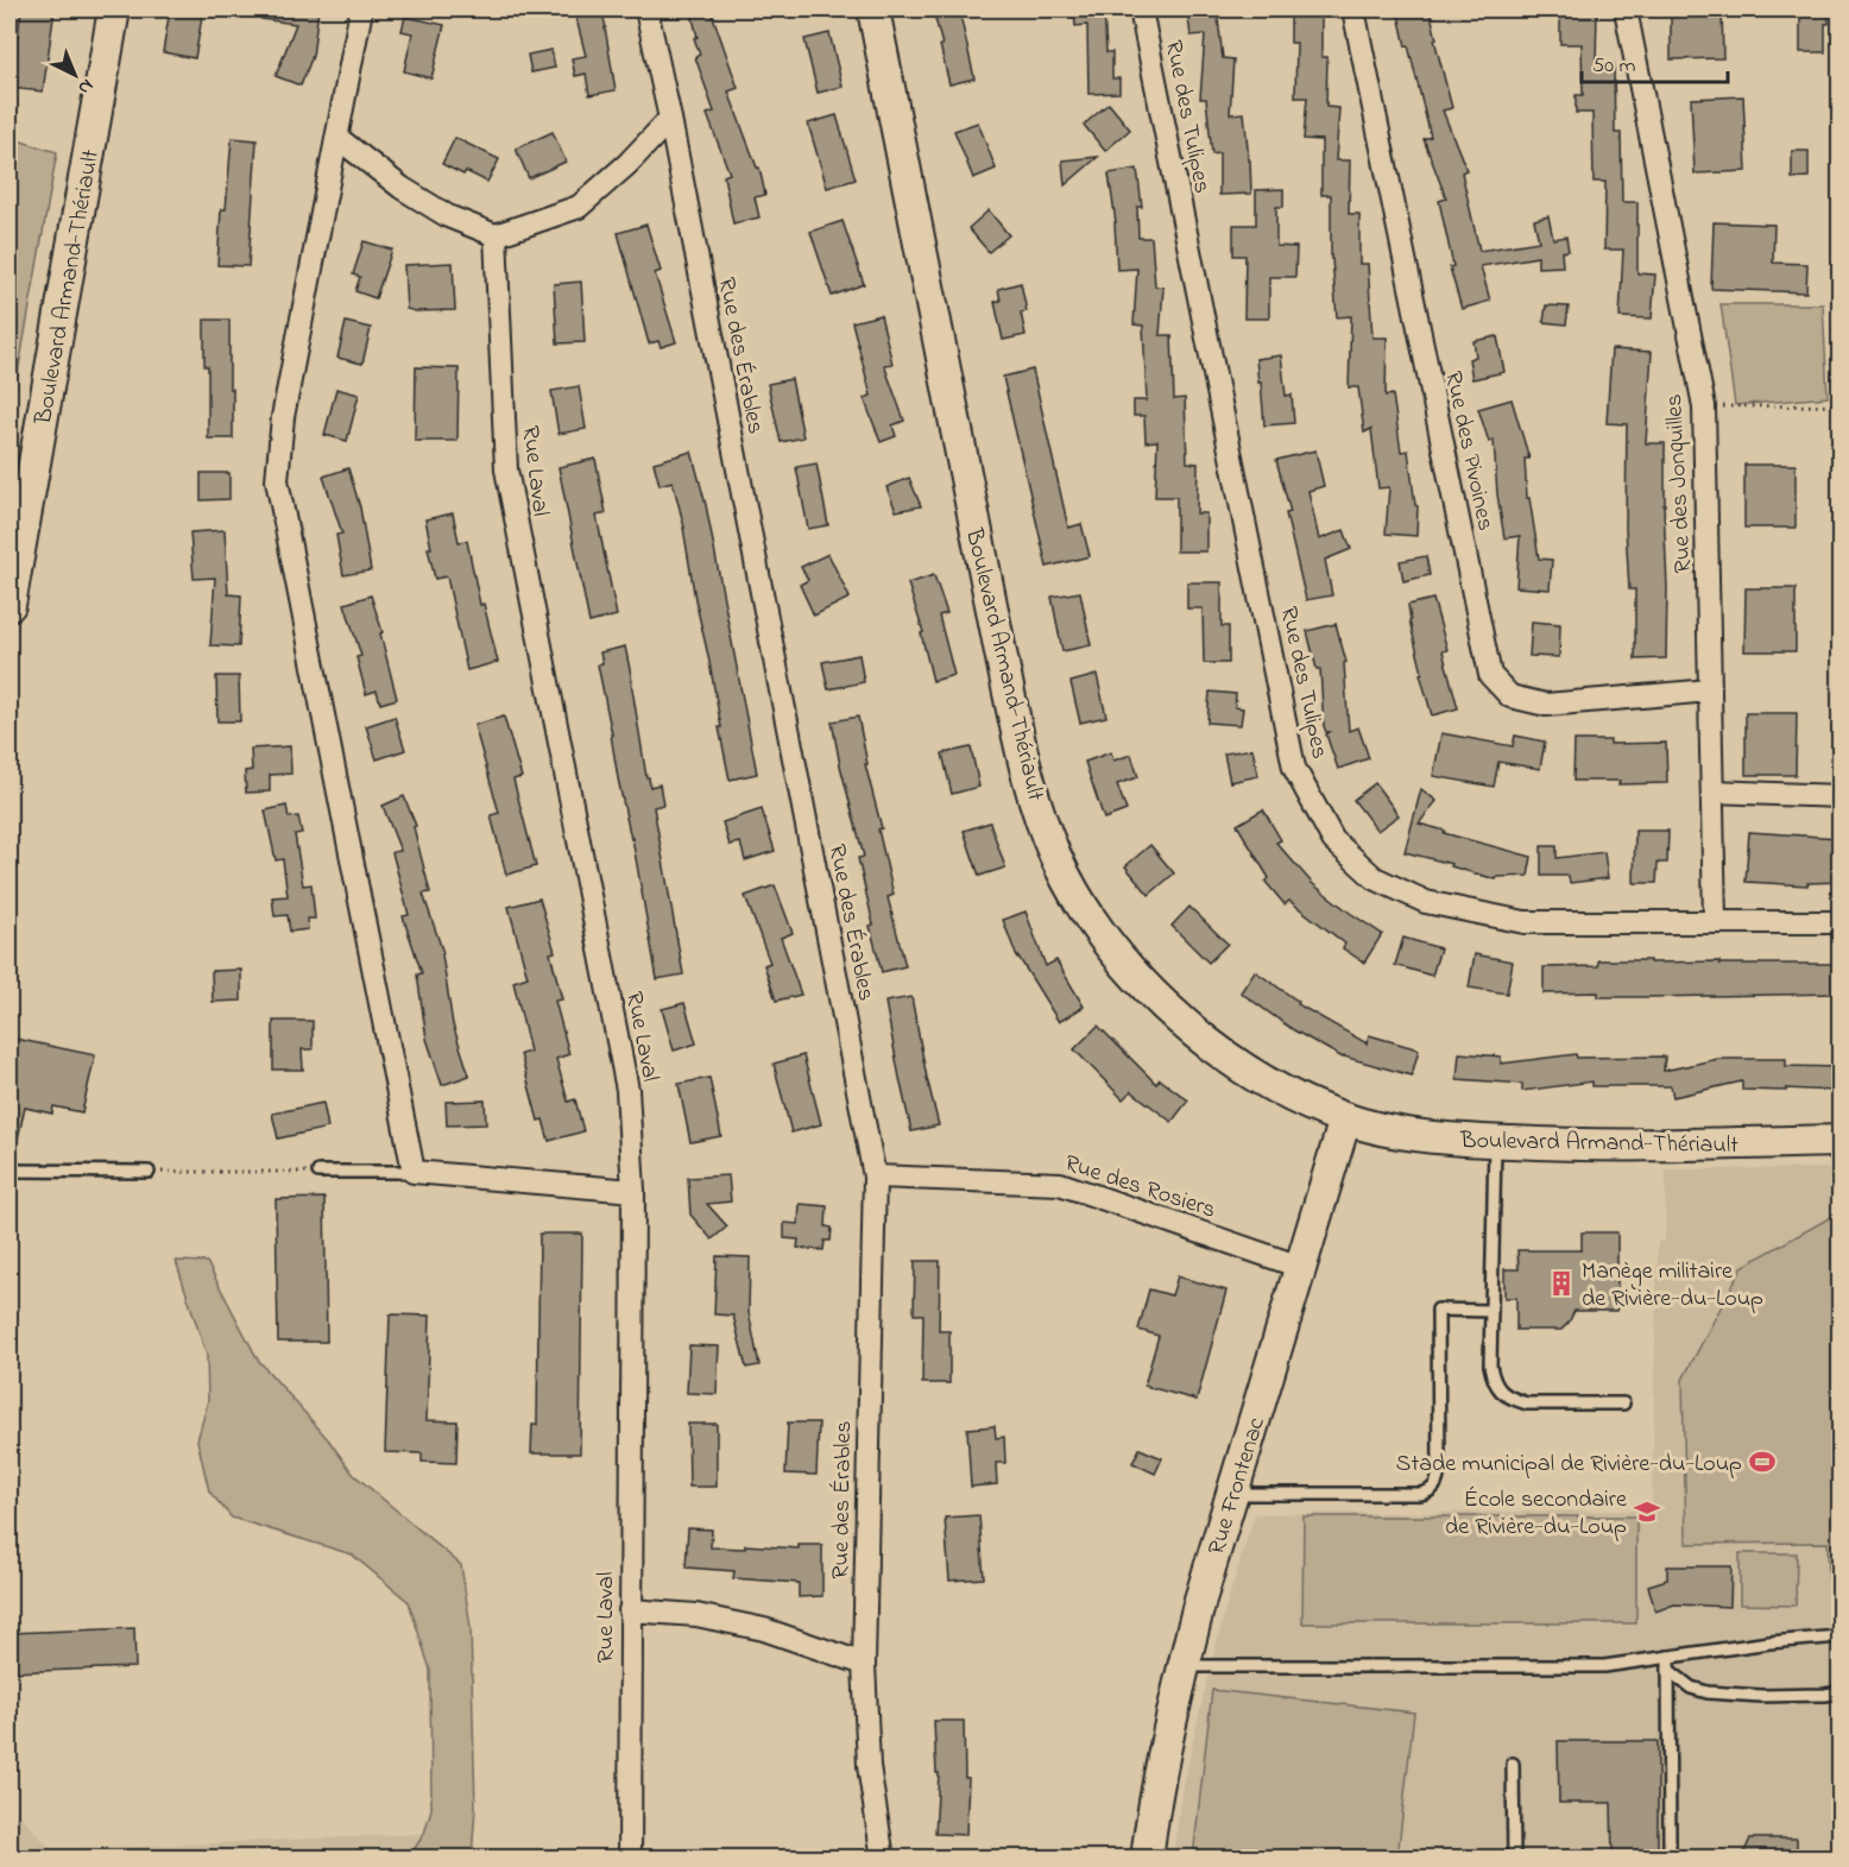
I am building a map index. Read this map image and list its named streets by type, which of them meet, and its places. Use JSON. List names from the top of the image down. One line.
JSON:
{"streets":{"street":["Rue des Tulipes","Boulevard Armand-Thériault","Rue des Érables","Rue des Pivoines","Rue Laval","Rue des Jonquilles","Rue des Rosiers","Rue Frontenac"]},"crossings":[["Rue des Tulipes","Rue des Jonquilles"],["Boulevard Armand-Thériault","Rue Frontenac"],["Rue des Érables","Rue des Rosiers"],["Rue des Pivoines","Rue des Jonquilles"],["Rue des Rosiers","Rue Frontenac"]],"places":{"building":["Manège militaire de Rivière-du-Loup"],"sports":["Stade municipal de Rivière-du-Loup"],"school or university":["École secondaire de Rivière-du-Loup"]},"scale_bar":"50 m","north":"bottom right"}
